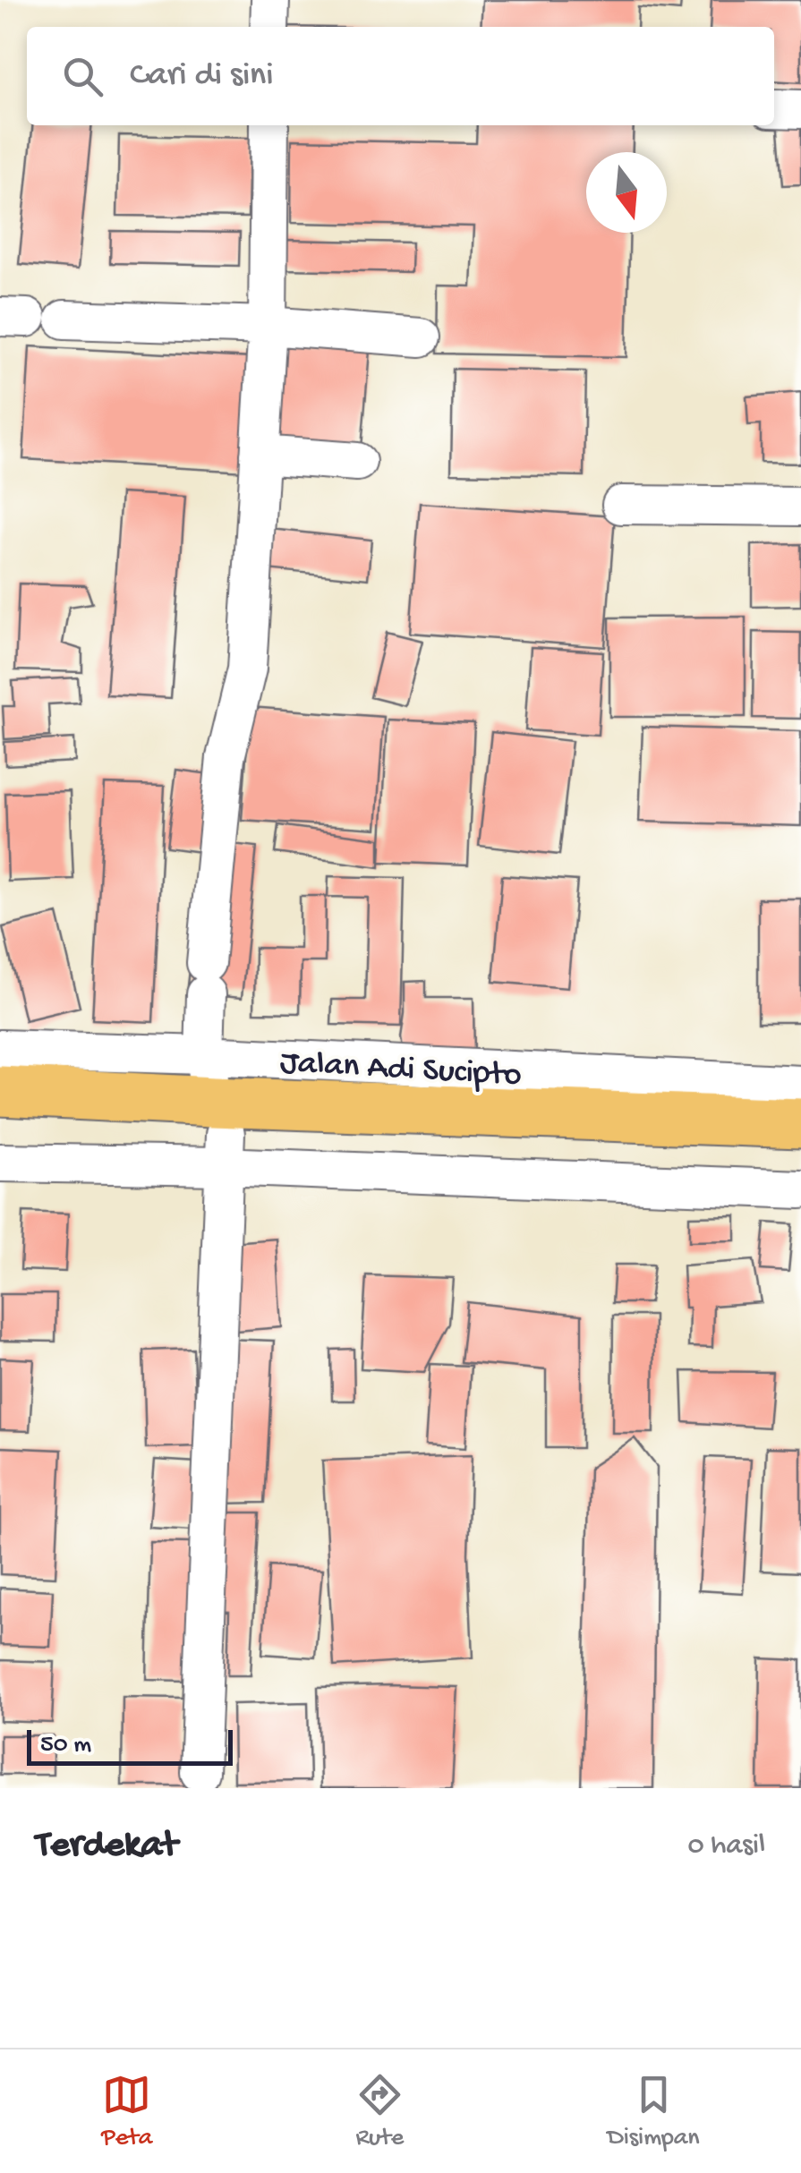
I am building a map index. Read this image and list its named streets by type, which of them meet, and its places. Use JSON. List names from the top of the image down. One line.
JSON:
{"streets":{"highway":["Jalan Adi Sucipto"]},"scale_bar":"50 m","north":"bottom","page":{"search":"Cari di sini","scale":"50 m","heading":["Terdekat","0 hasil"],"nav":["Peta","Rute","Disimpan"]}}
